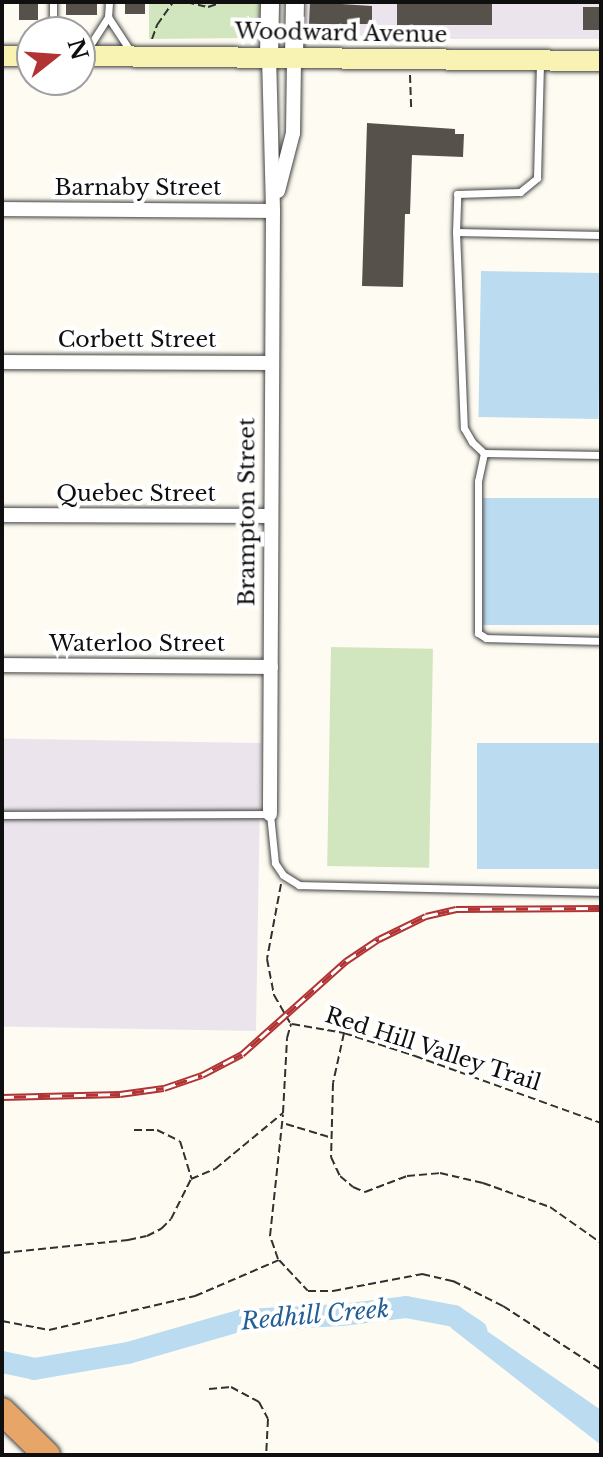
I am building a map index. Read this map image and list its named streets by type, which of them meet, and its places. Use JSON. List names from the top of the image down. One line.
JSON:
{"streets":{"main road":["Woodward Avenue"],"street":["Barnaby Street","Corbett Street","Quebec Street","Brampton Street","Waterloo Street"],"path":["Red Hill Valley Trail"]},"crossings":[["Woodward Avenue","Brampton Street"],["Barnaby Street","Brampton Street"],["Corbett Street","Brampton Street"],["Quebec Street","Brampton Street"],["Brampton Street","Waterloo Street"]],"water":["Redhill Creek"],"north":"right"}
